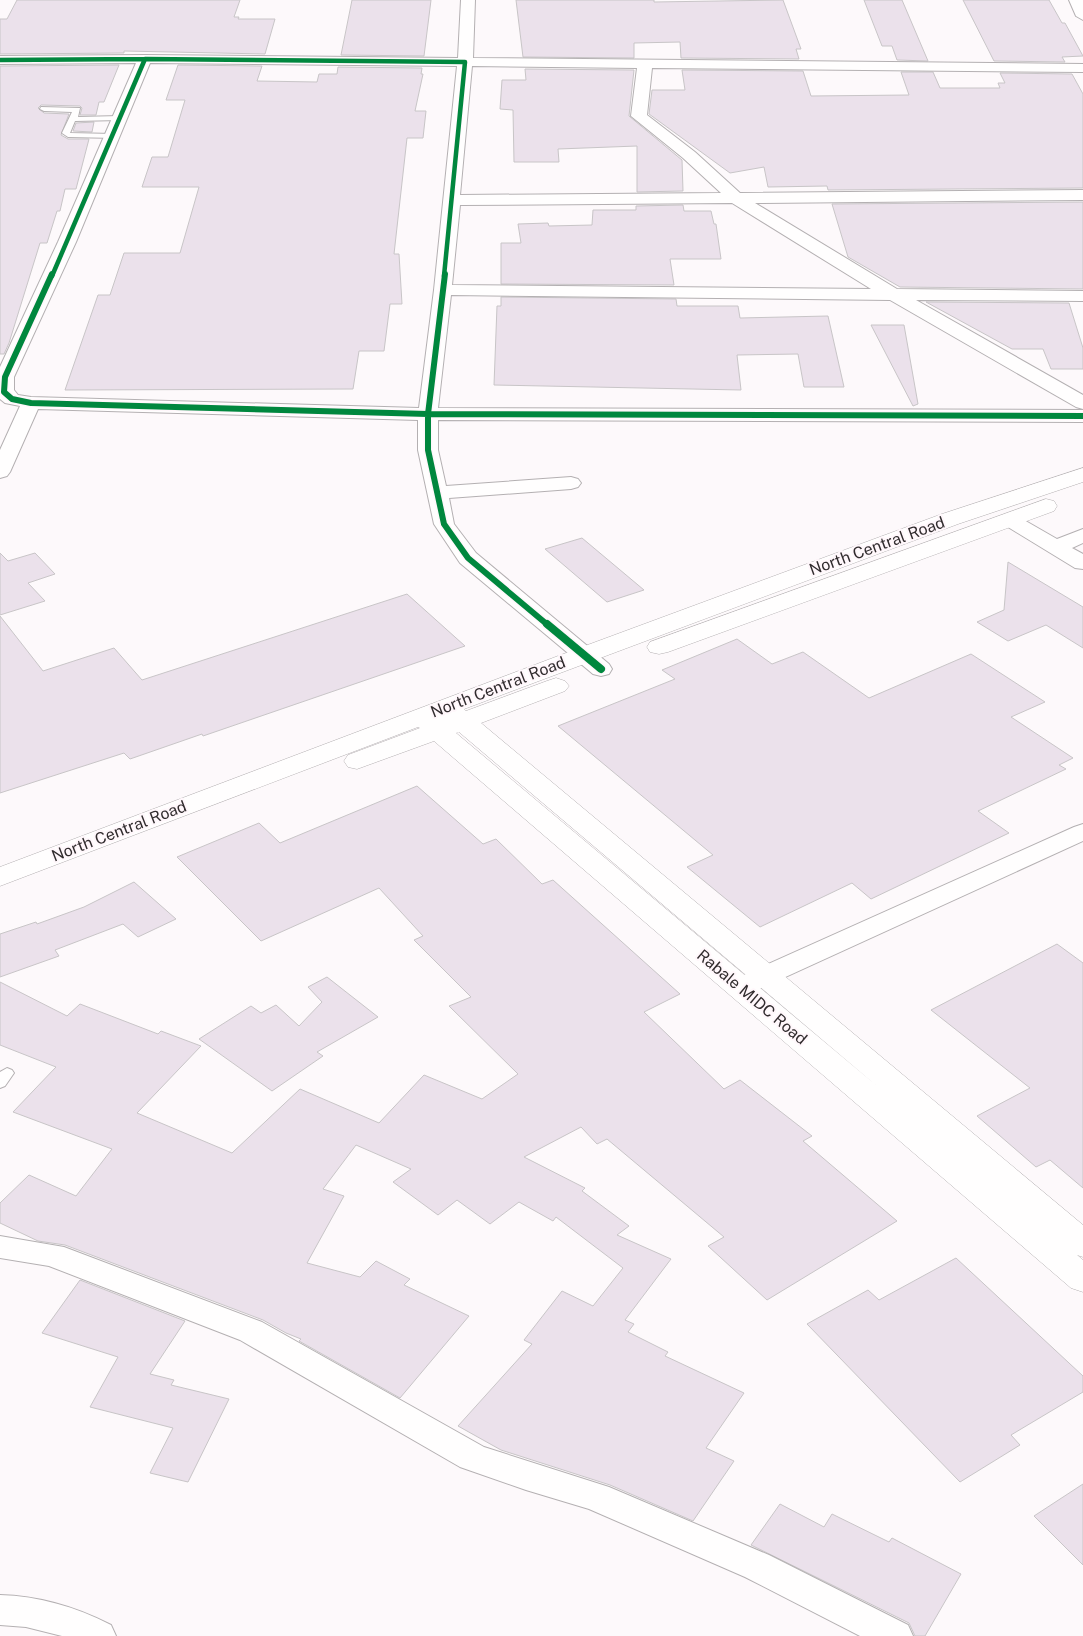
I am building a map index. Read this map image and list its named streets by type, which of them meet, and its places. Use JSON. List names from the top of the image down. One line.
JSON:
{"streets":{"main road":["North Central Road","Rabale MIDC Road"]},"crossings":[["North Central Road","Rabale MIDC Road"]]}
